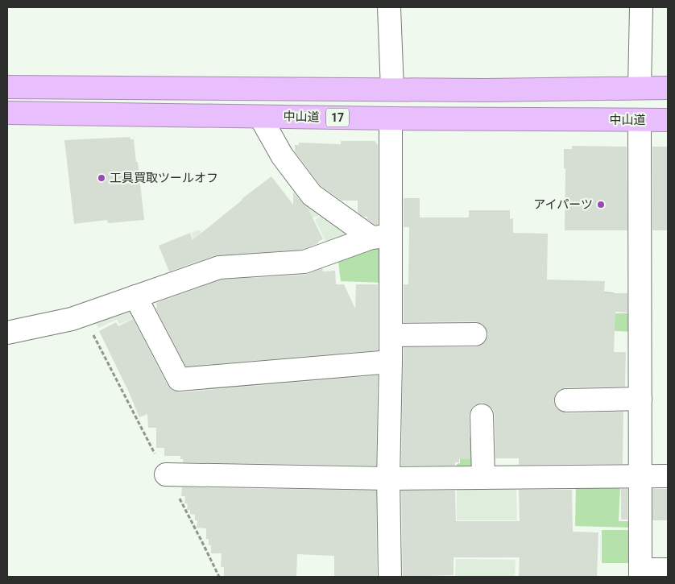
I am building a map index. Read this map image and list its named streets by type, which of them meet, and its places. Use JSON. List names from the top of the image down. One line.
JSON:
{"streets":{"highway":["中山道","17"]},"places":["工具買取ツールオフ","アイパーツ"]}
